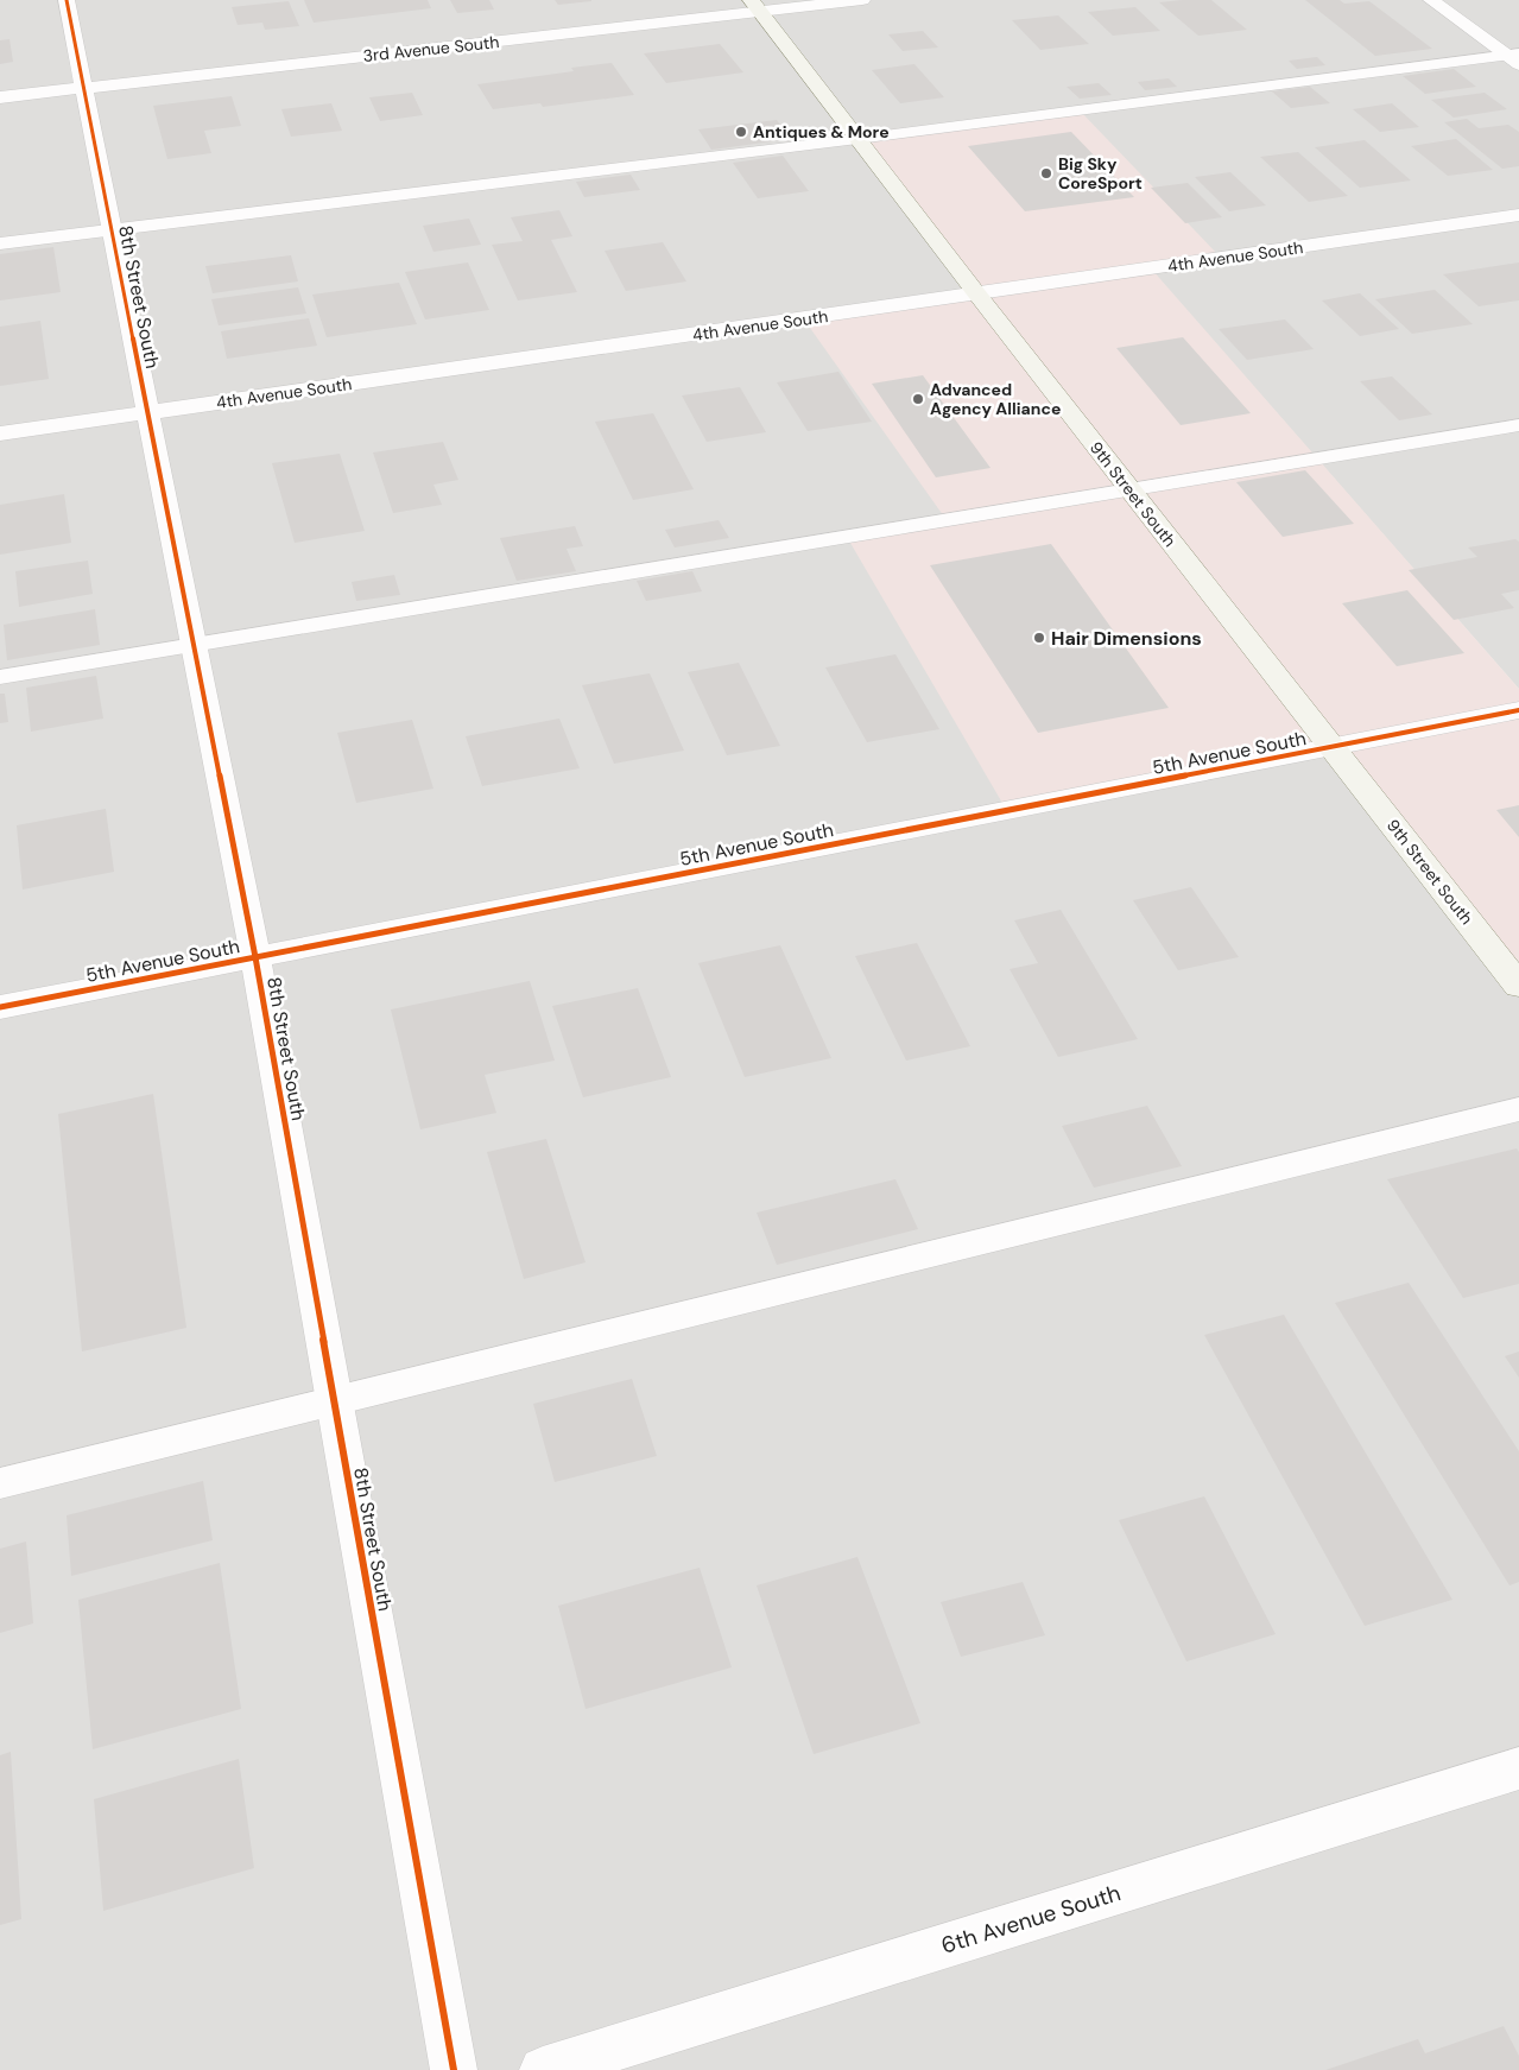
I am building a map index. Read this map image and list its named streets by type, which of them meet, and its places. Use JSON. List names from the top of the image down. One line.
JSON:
{"streets":{"main road":["9th Street South"],"street":["3rd Avenue South","4th Avenue South","8th Street South","5th Avenue South","6th Avenue South"]},"crossings":[["3rd Avenue South","8th Street South"],["3rd Avenue South","9th Street South"],["4th Avenue South","8th Street South"],["4th Avenue South","9th Street South"],["8th Street South","5th Avenue South"],["9th Street South","5th Avenue South"]],"places":["Antiques & More","Big Sky CoreSport","Advanced Agency Alliance","Hair Dimensions"]}
